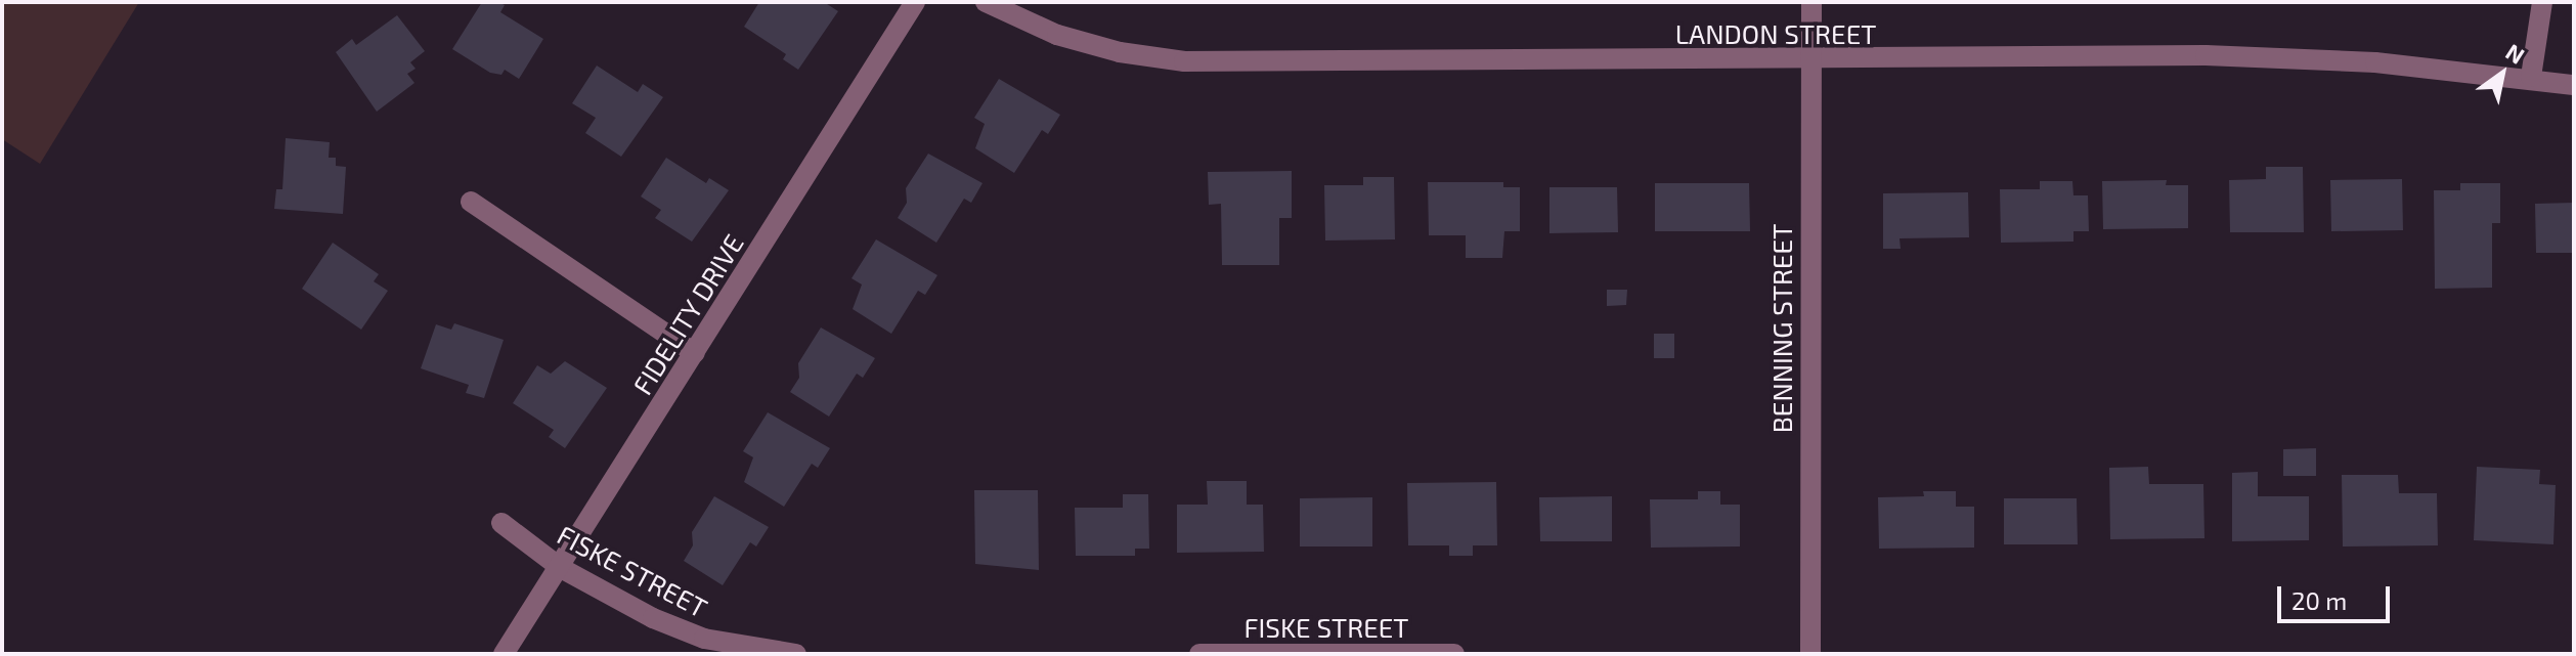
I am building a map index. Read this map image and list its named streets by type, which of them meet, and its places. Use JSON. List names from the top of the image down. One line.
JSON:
{"streets":{"street":["LANDON STREET","FIDELITY DRIVE","BENNING STREET","FISKE STREET"]},"crossings":[["LANDON STREET","BENNING STREET"],["FIDELITY DRIVE","FISKE STREET"]],"scale_bar":"20 m","north":"top right"}
